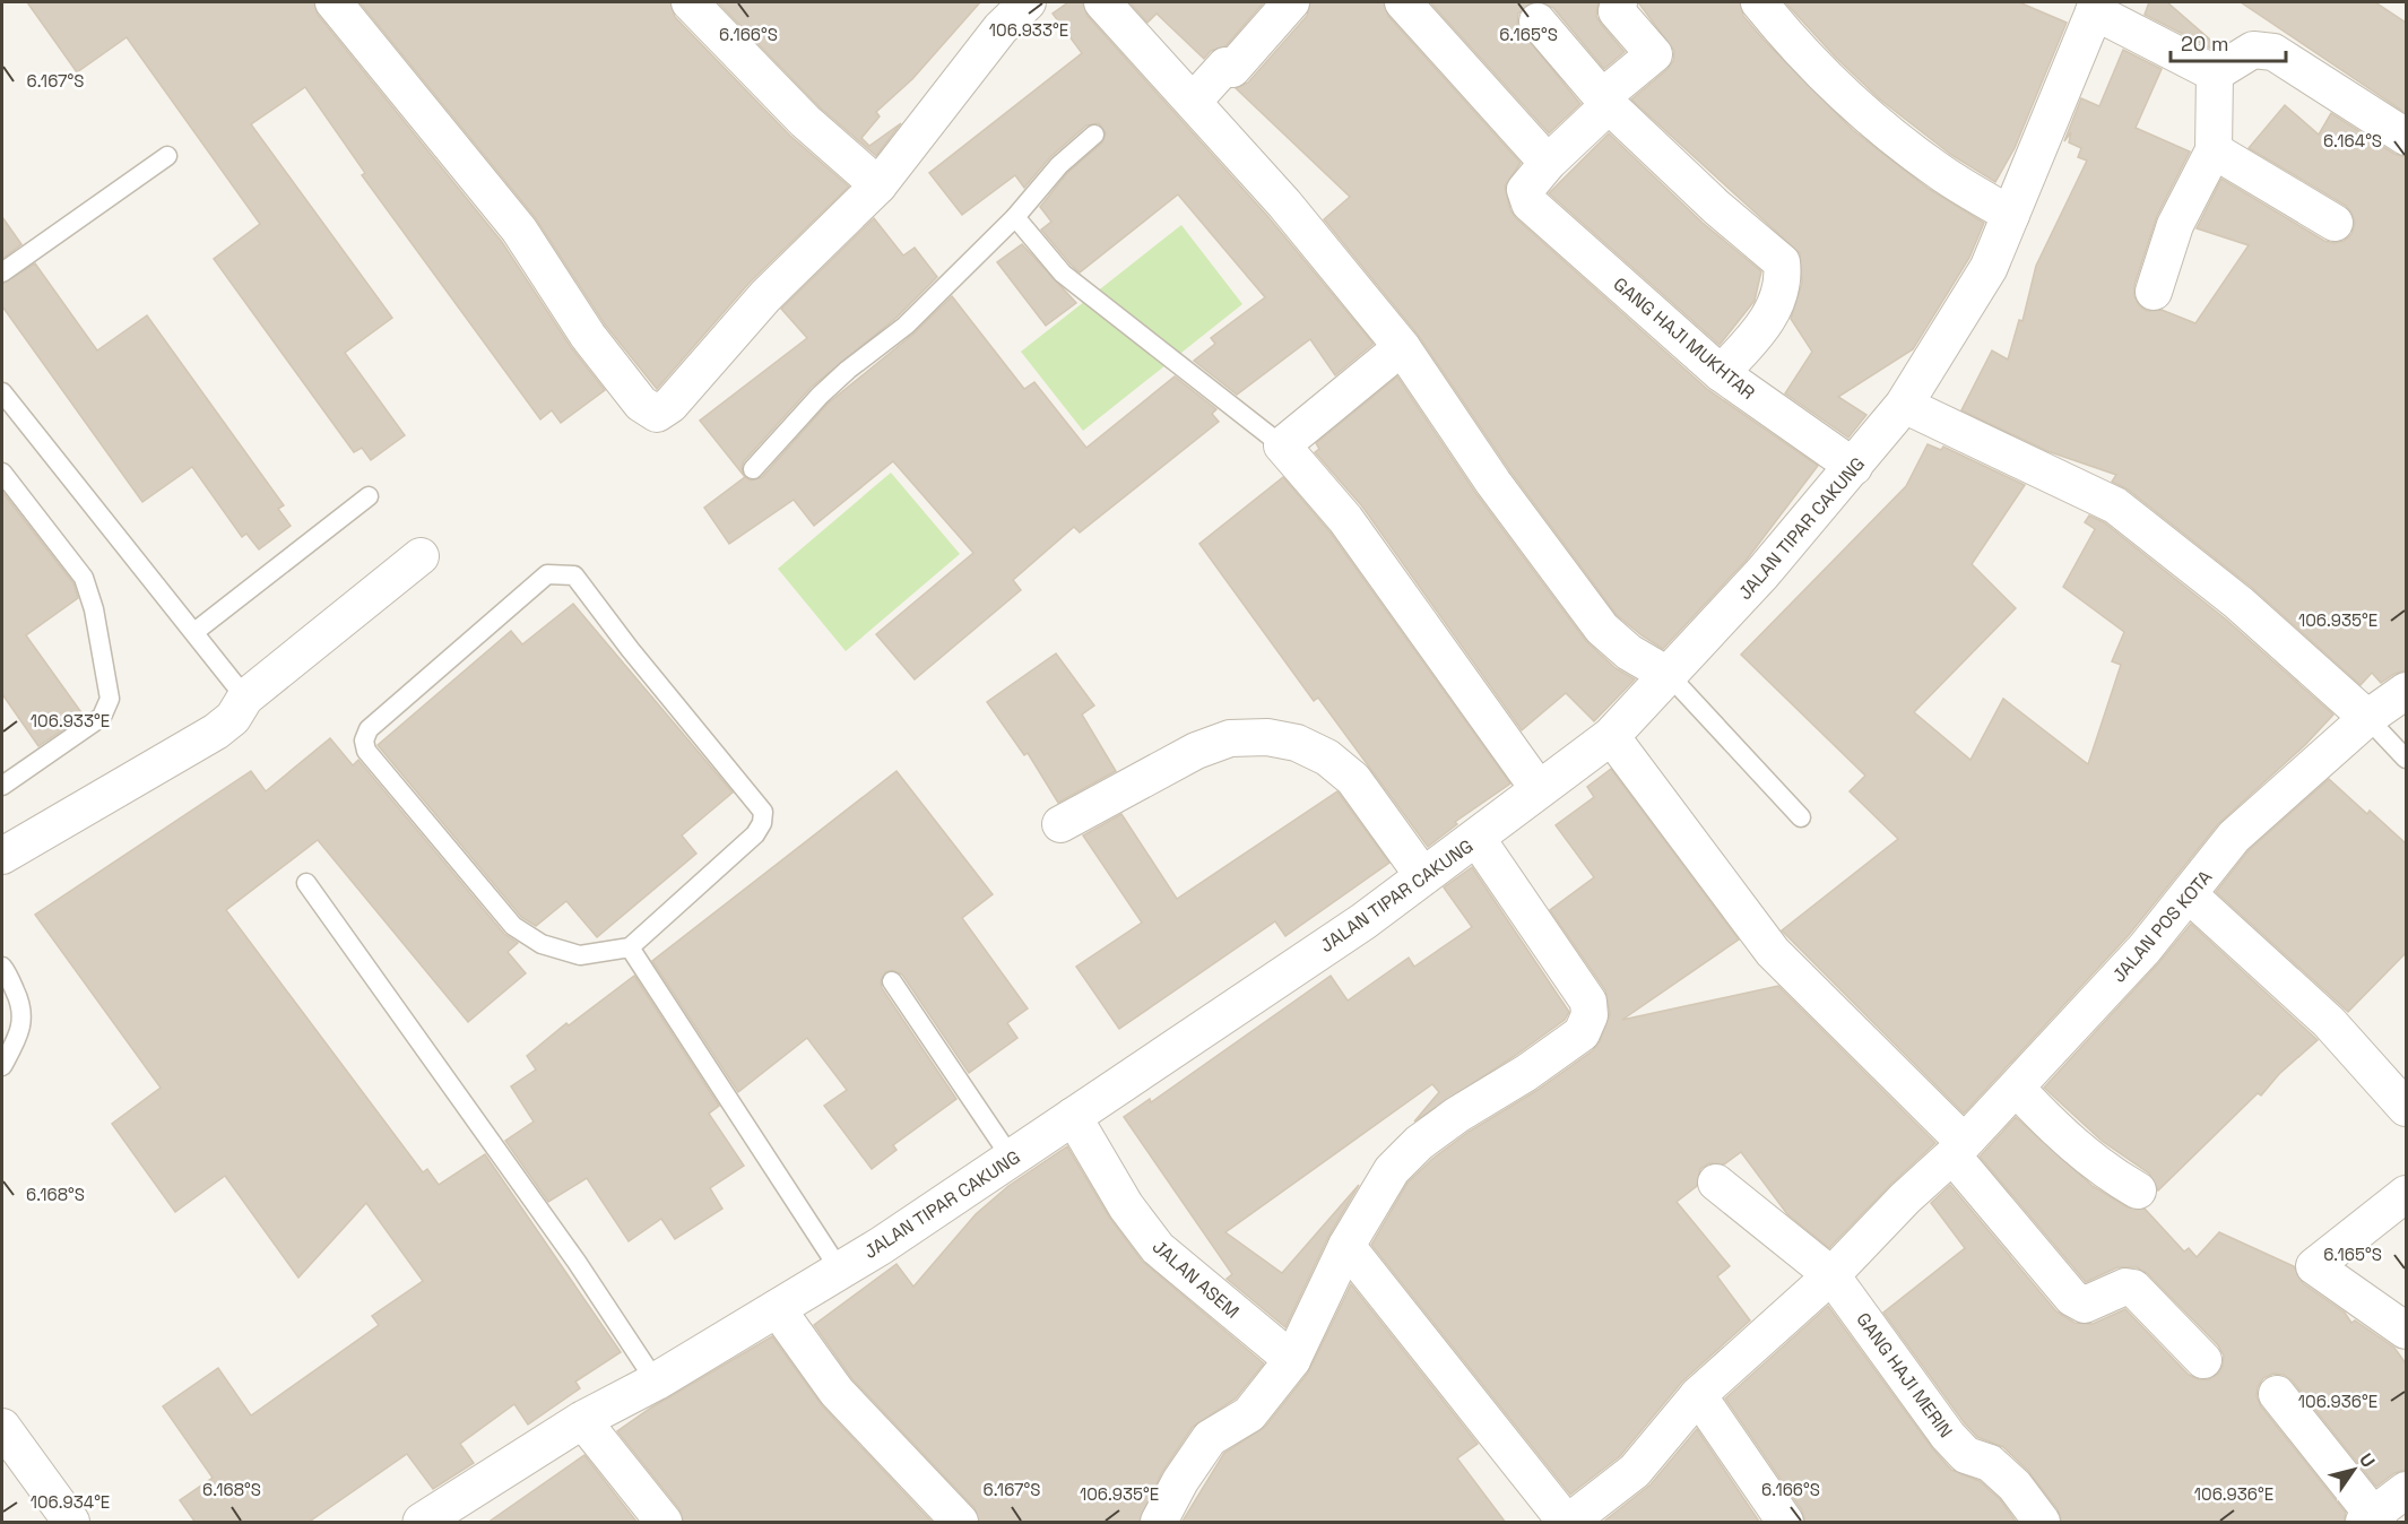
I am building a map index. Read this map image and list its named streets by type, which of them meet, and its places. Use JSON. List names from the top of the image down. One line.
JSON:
{"streets":{"street":["GANG HAJI MUKHTAR","JALAN TIPAR CAKUNG","JALAN POS KOTA","JALAN ASEM","GANG HAJI MERIN"]},"crossings":[["GANG HAJI MUKHTAR","JALAN TIPAR CAKUNG"],["JALAN TIPAR CAKUNG","JALAN ASEM"],["JALAN POS KOTA","GANG HAJI MERIN"]],"scale_bar":"20 m","north":"top right","coordinates":["106.933°E","6.166°S","6.165°S","6.167°S","6.164°S","106.935°E","6.168°S","106.936°E","106.934°E"]}
